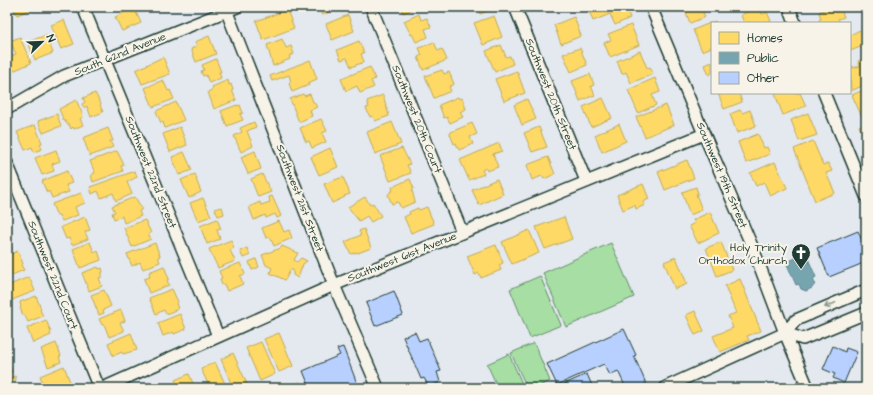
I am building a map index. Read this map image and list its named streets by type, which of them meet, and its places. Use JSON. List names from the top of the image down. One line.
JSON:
{"streets":{"street":["South 62nd Avenue","Southwest 20th Street","Southwest 20th Court","Southwest 22nd Street","Southwest 19th Street","Southwest 21st Street","Southwest 61st Avenue","Southwest 22nd Court"]},"crossings":[["South 62nd Avenue","Southwest 22nd Street"],["South 62nd Avenue","Southwest 21st Street"],["Southwest 20th Street","Southwest 61st Avenue"],["Southwest 20th Court","Southwest 61st Avenue"],["Southwest 22nd Street","Southwest 61st Avenue"],["Southwest 19th Street","Southwest 61st Avenue"],["Southwest 21st Street","Southwest 61st Avenue"]],"places":{"church":["Holy Trinity Orthodox Church"]},"legend":["Homes","Public","Other"],"north":"top right"}
